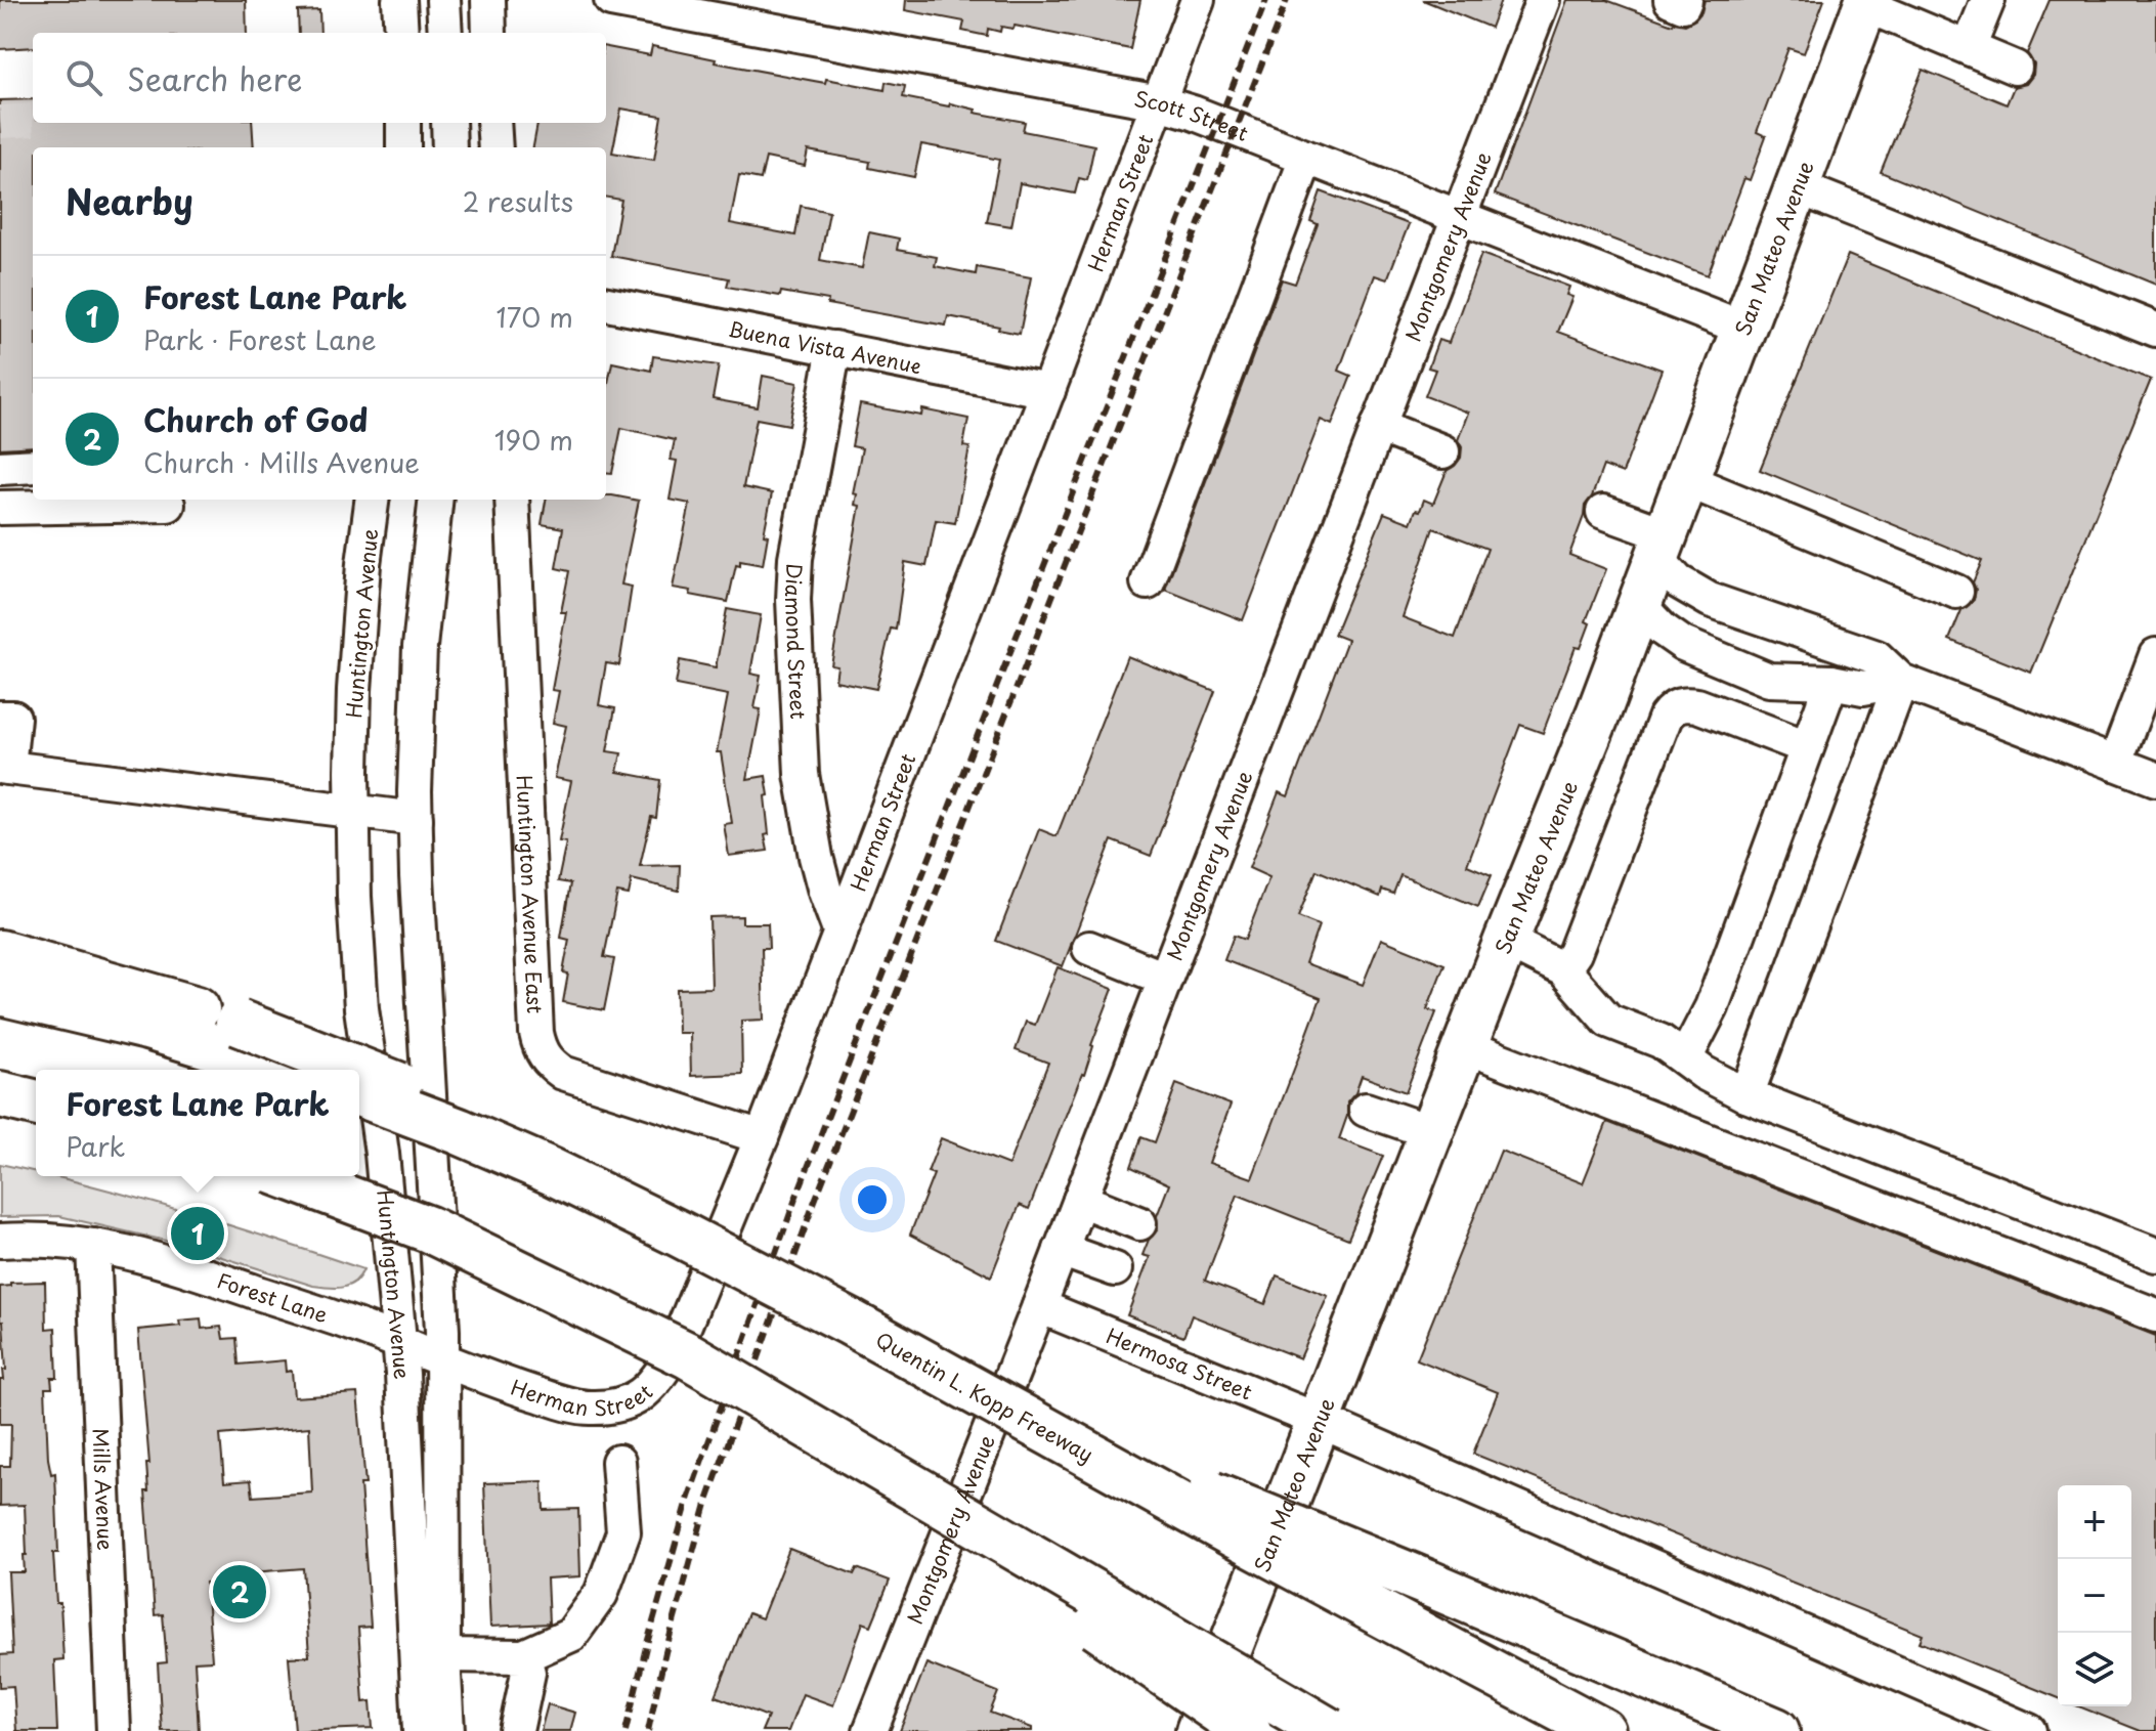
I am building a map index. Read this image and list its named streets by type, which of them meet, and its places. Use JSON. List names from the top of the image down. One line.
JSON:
{"streets":{"highway":["Quentin L. Kopp Freeway"],"main road":["San Mateo Avenue"],"street":["Scott Street","Herman Street","Montgomery Avenue","Buena Vista Avenue","Huntington Avenue","Diamond Street","Huntington Avenue East","Forest Lane","Hermosa Street","Mills Avenue"]},"crossings":[["Scott Street","Herman Street"],["Scott Street","Montgomery Avenue"],["Scott Street","San Mateo Avenue"],["Herman Street","Buena Vista Avenue"],["Herman Street","Huntington Avenue"],["Herman Street","Diamond Street"],["Herman Street","Huntington Avenue East"],["Herman Street","Forest Lane"],["Montgomery Avenue","Hermosa Street"],["San Mateo Avenue","Hermosa Street"],["Buena Vista Avenue","Diamond Street"],["Huntington Avenue","Forest Lane"],["Forest Lane","Mills Avenue"]],"page":{"search":"Search here","heading":["Nearby","2 results"],"list":[{"mark":"1","name":"Forest Lane Park","note":"Park · Forest Lane","value":"170 m"},{"mark":"2","name":"Church of God","note":"Church · Mills Avenue","value":"190 m"}],"popup":["Forest Lane Park","Park"],"pins":["1","2"],"map_buttons":["+","−"]}}
